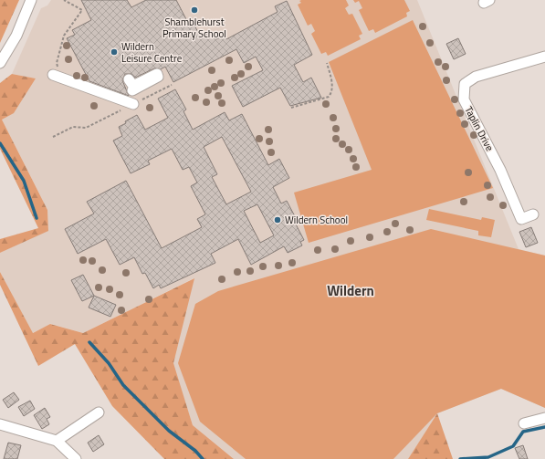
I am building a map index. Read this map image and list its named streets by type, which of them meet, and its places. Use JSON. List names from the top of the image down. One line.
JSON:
{"streets":{"street":["Taplin Drive"]},"districts":["Wildern"],"places":["Shamblehurst Primary School","Wildern Leisure Centre","Wildern School"]}
